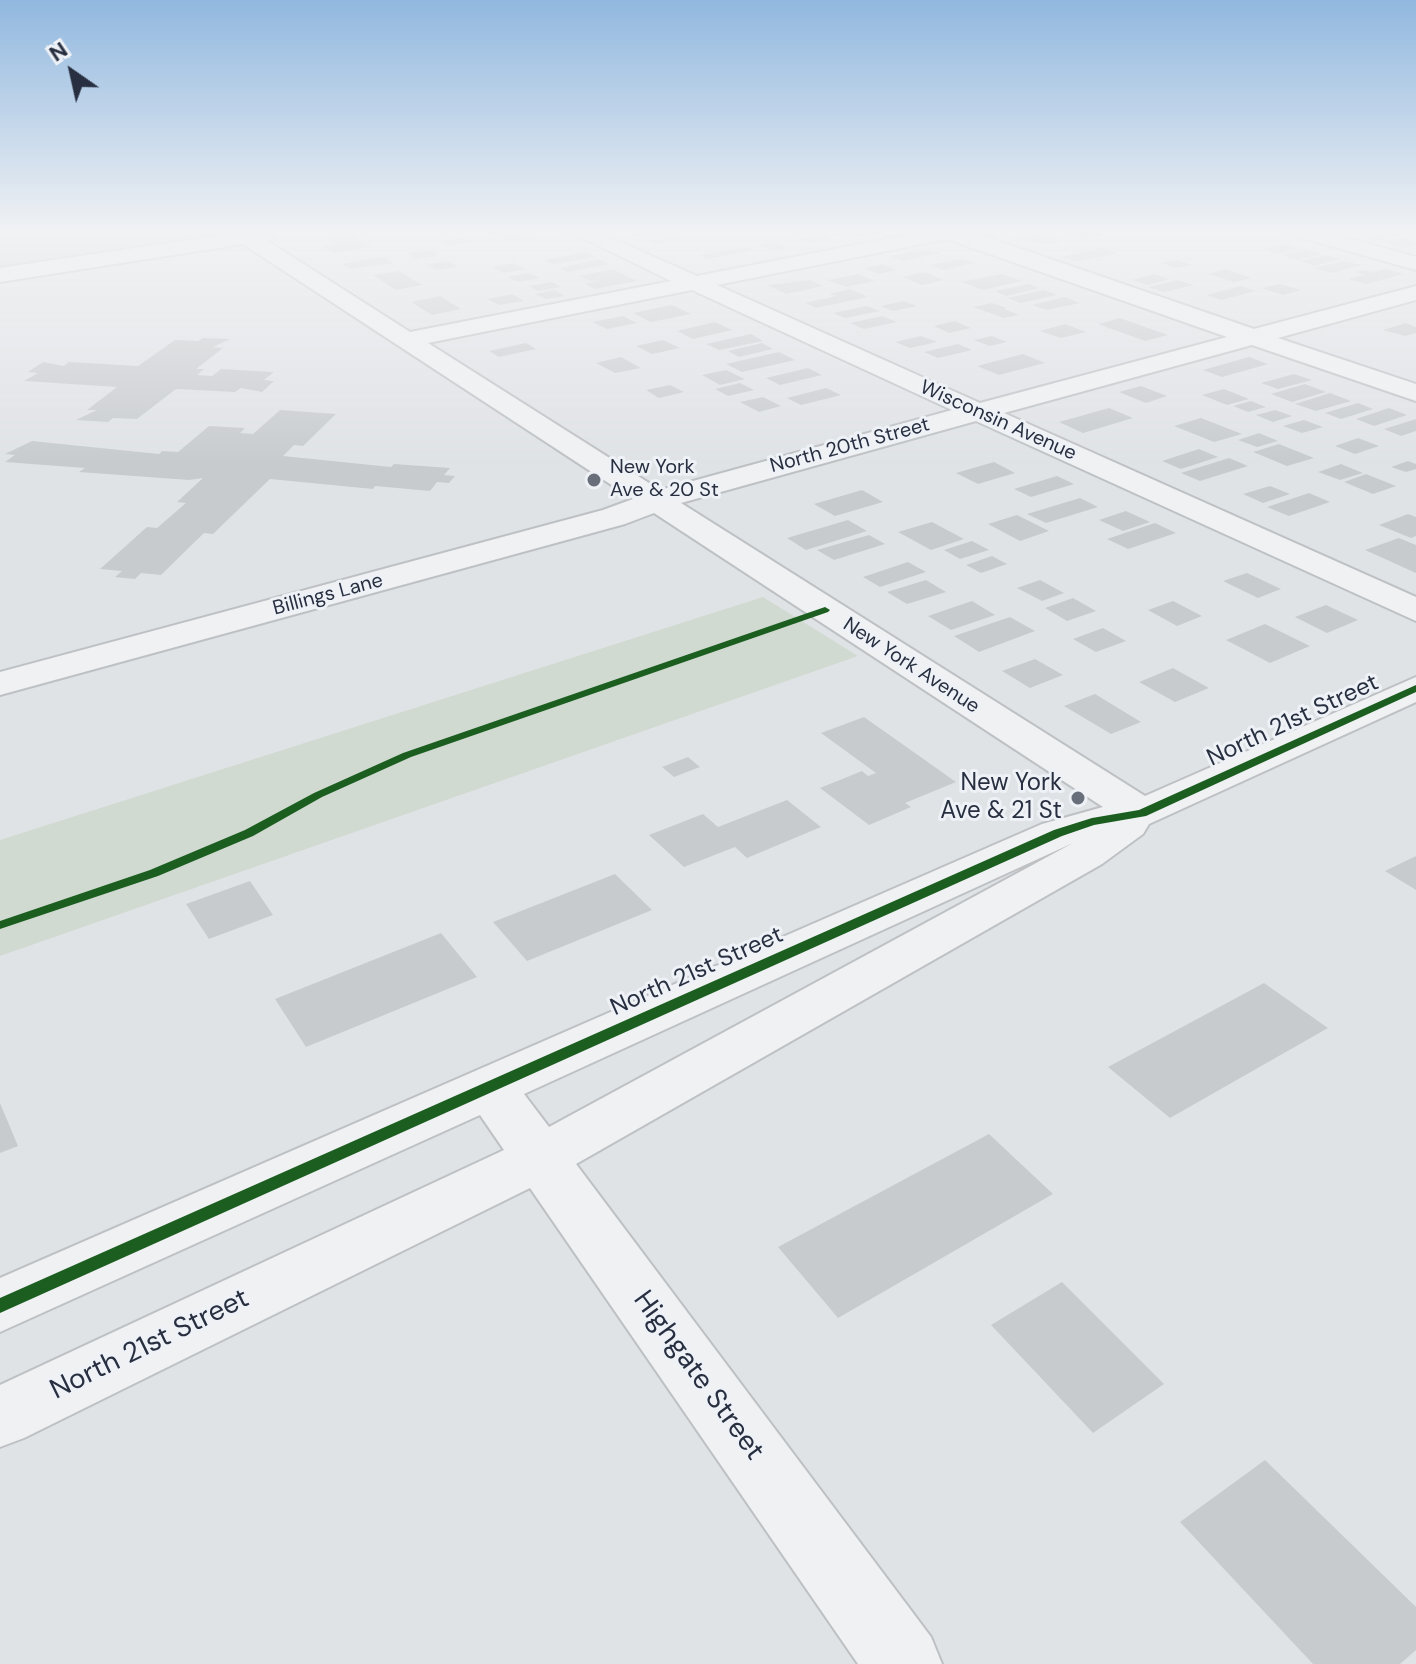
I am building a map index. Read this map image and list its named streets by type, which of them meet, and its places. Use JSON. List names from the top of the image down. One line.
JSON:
{"streets":{"street":["Wisconsin Avenue","North 20th Street","Billings Lane","New York Avenue","North 21st Street","Highgate Street"]},"crossings":[["Wisconsin Avenue","North 20th Street"],["North 20th Street","Billings Lane"],["North 20th Street","New York Avenue"],["Billings Lane","New York Avenue"],["New York Avenue","North 21st Street"],["North 21st Street","Highgate Street"]],"places":["New York Ave & 20 St","New York Ave & 21 St"],"north":"top left"}
